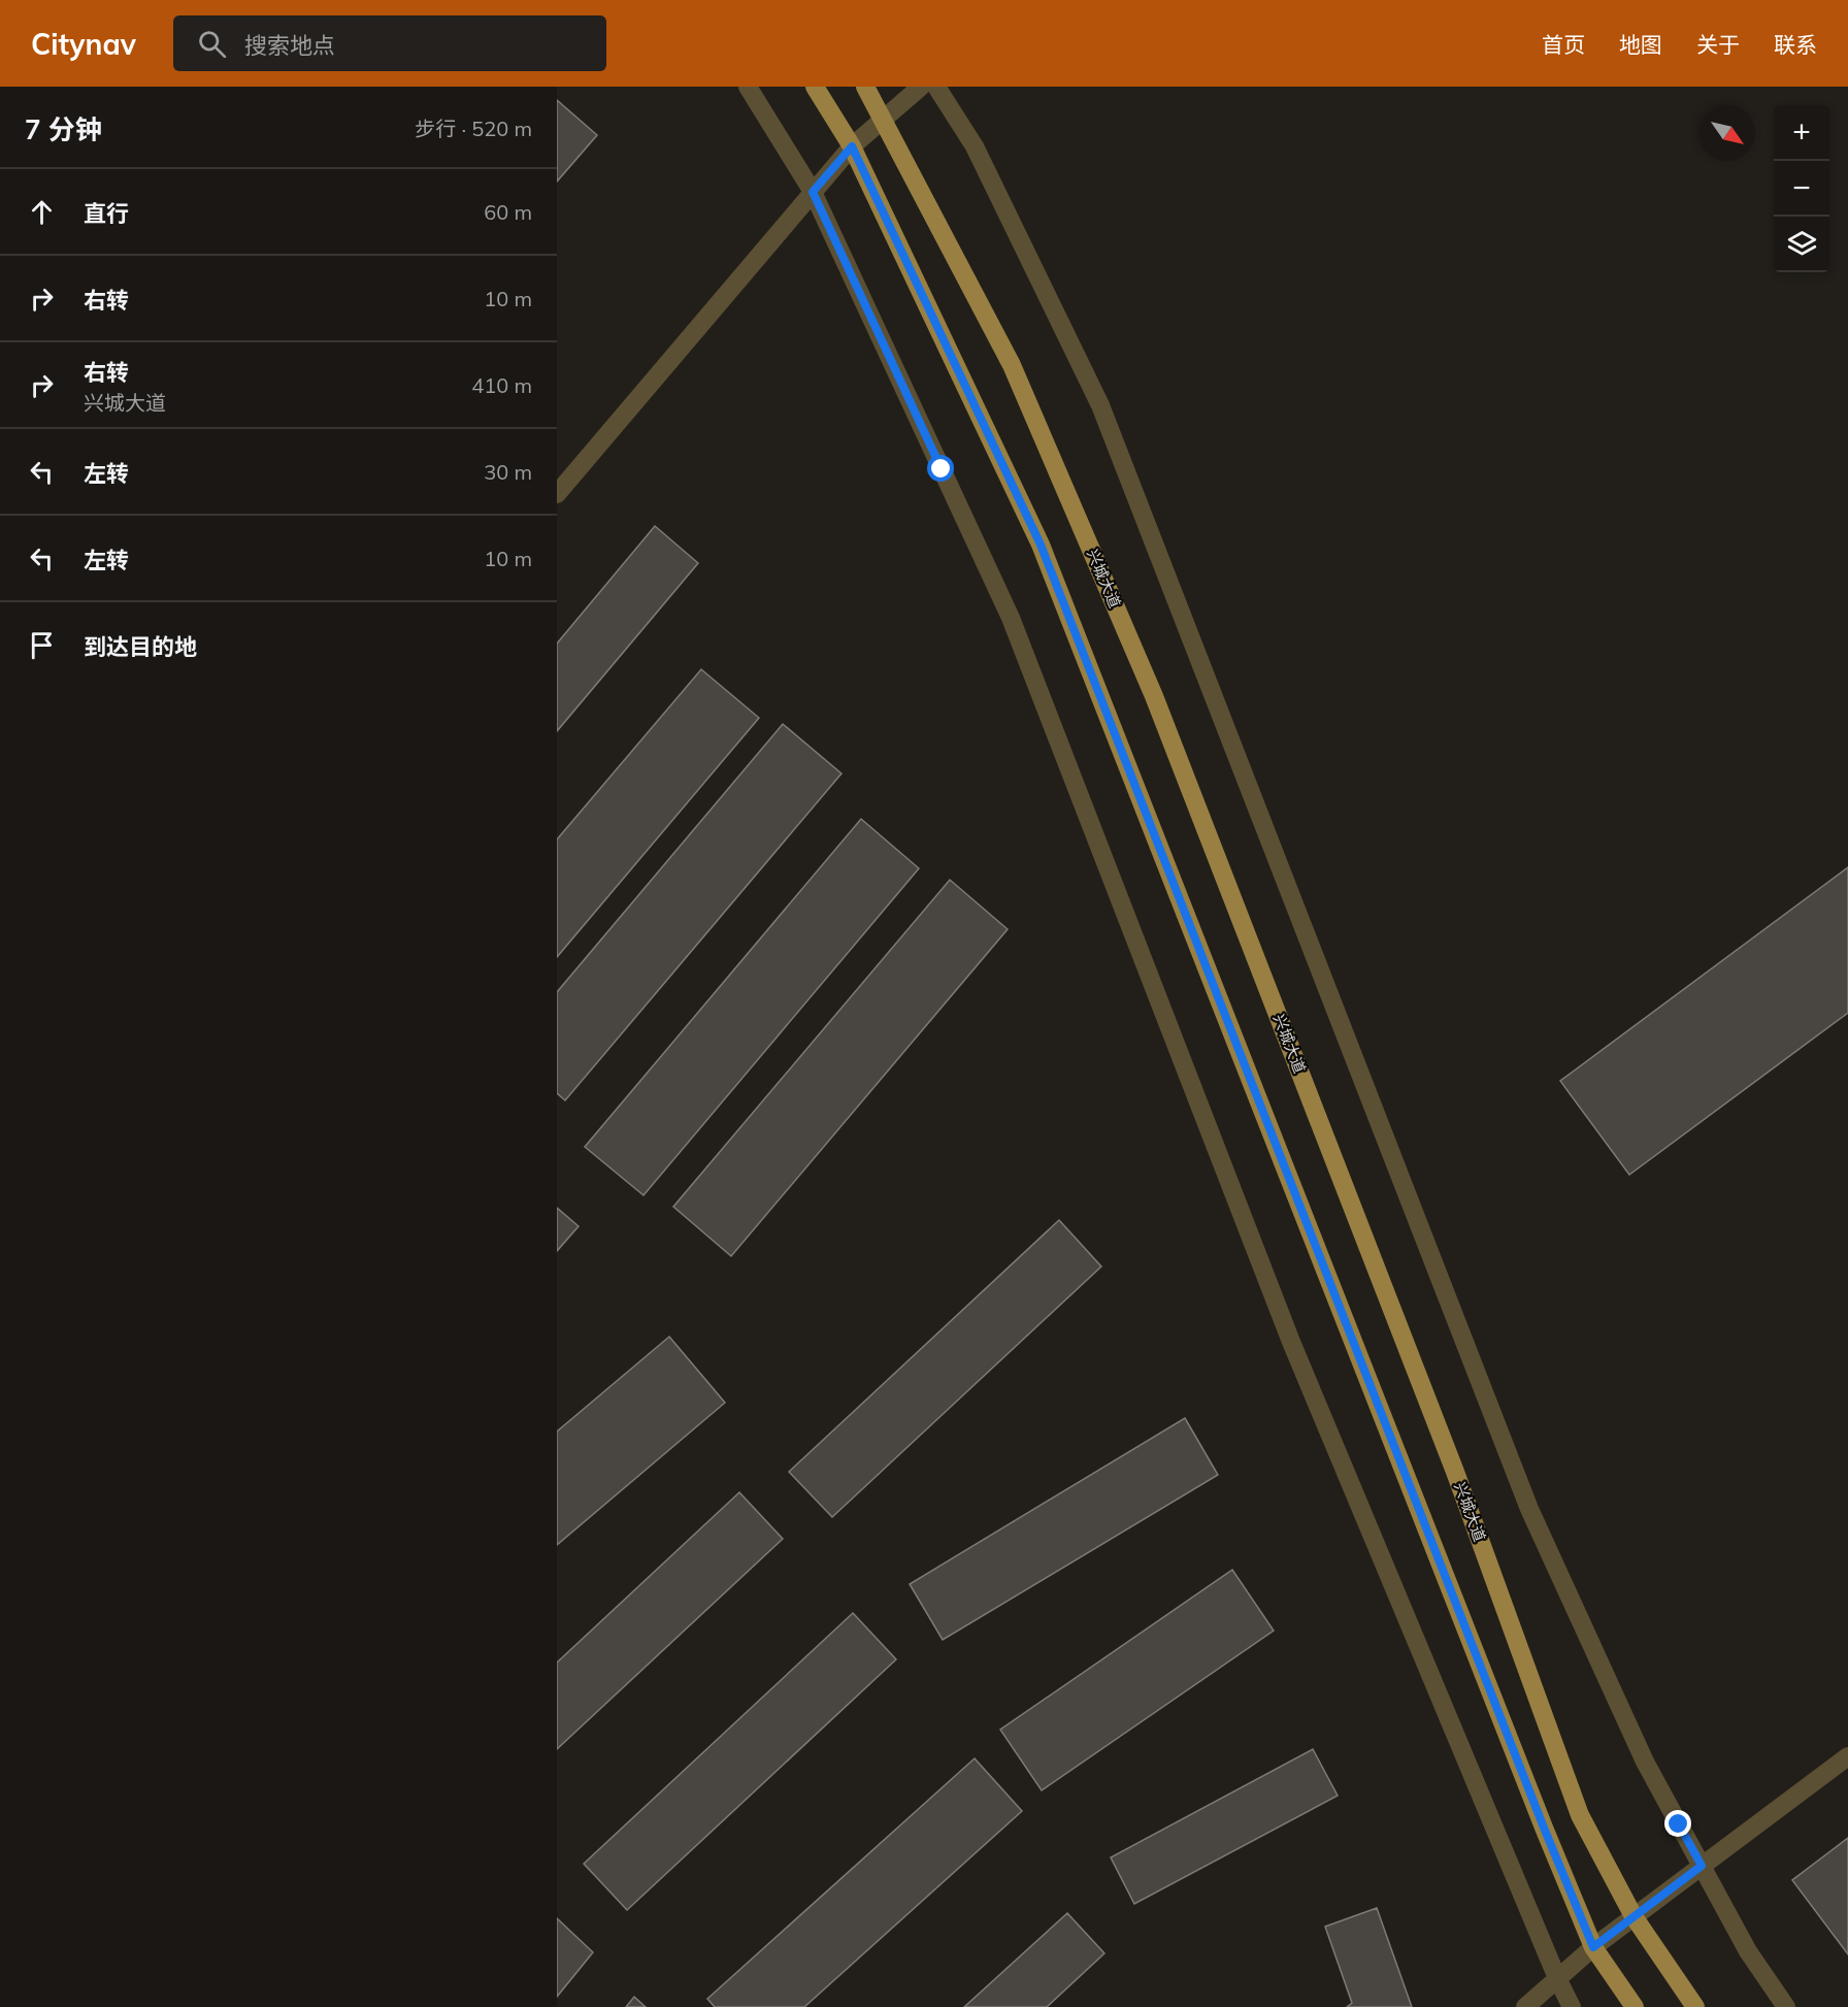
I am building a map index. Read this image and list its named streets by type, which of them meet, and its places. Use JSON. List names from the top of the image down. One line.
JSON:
{"streets":{"main road":["兴城大道"]},"north":"bottom right","page":{"header":"Citynav","search":"搜索地点","nav":["首页","地图","关于","联系"],"heading":["7 分钟","步行 · 520 m"],"map_buttons":["+","−"],"list":[["直行","60 m"],["右转","10 m"],["右转","兴城大道","410 m"],["左转","30 m"],["左转","10 m"],"到达目的地"]}}
